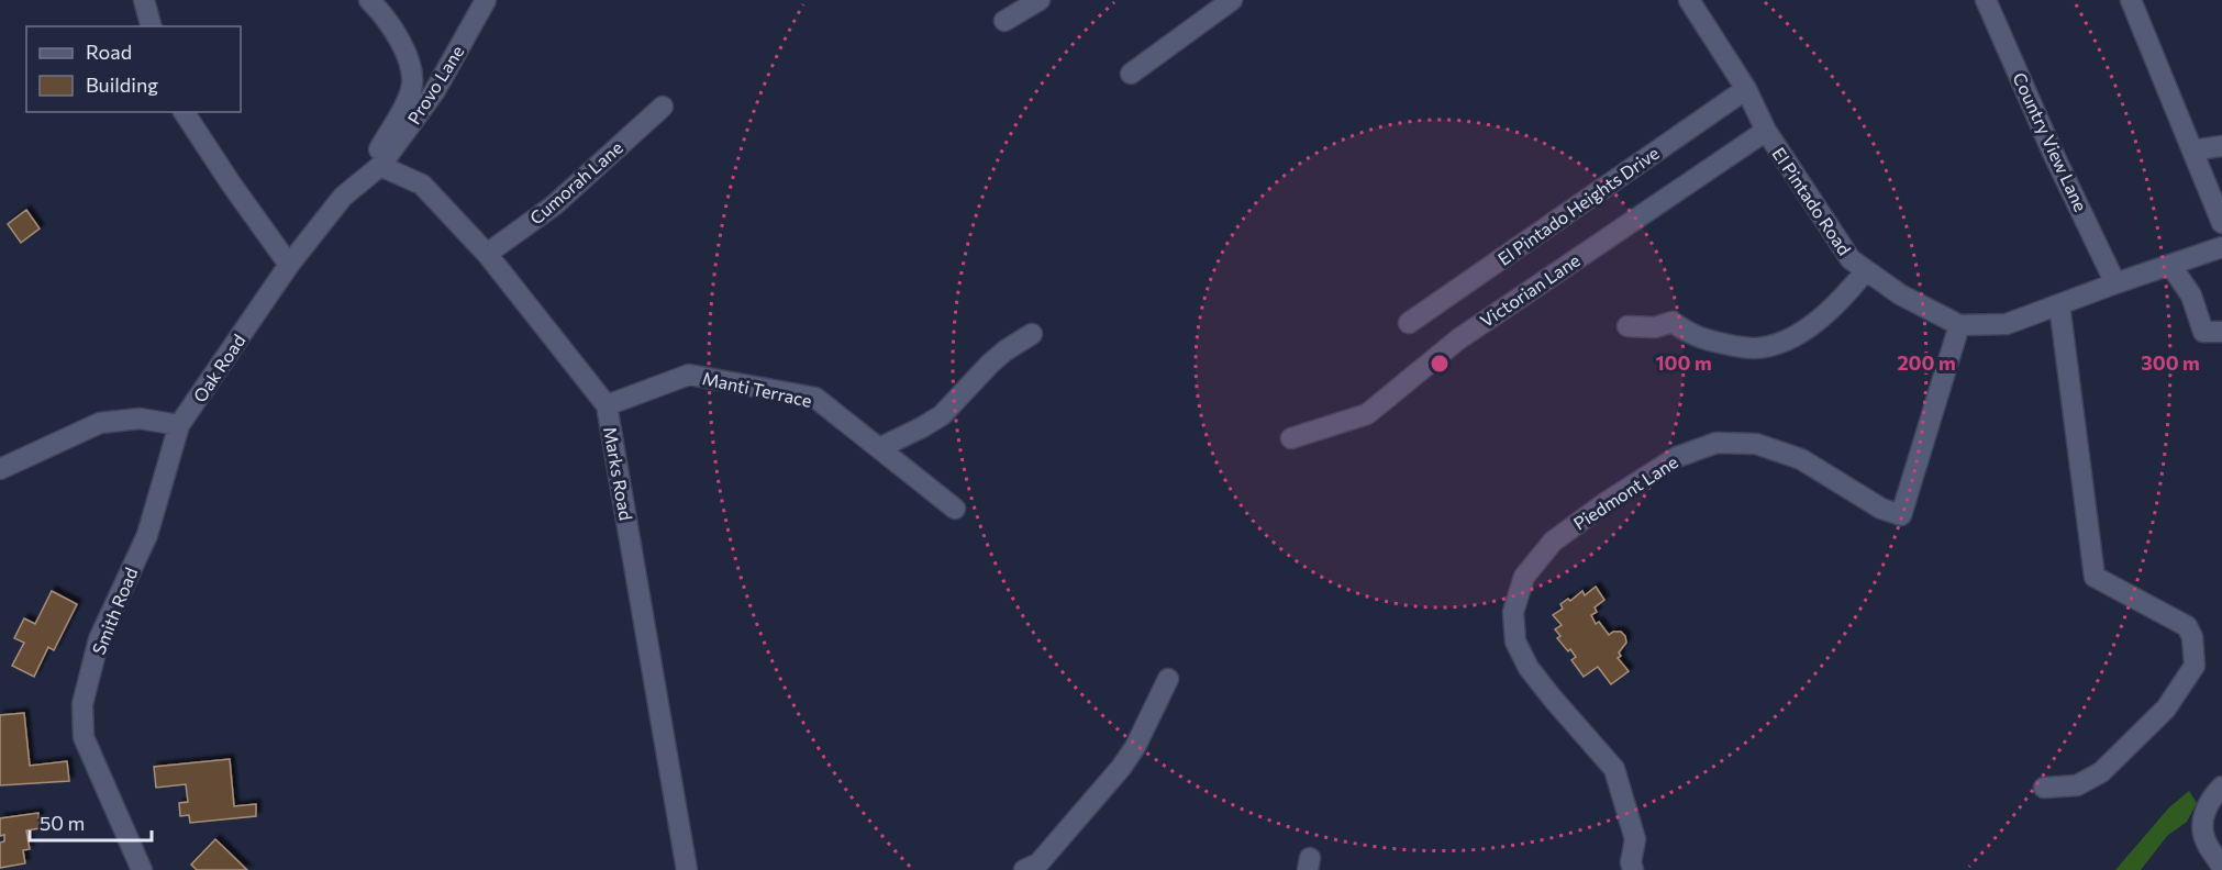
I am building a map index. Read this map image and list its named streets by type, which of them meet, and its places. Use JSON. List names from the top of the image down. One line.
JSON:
{"streets":{"street":["Provo Lane","Country View Lane","Cumorah Lane","El Pintado Road","El Pintado Heights Drive","Victorian Lane","Oak Road","Manti Terrace","Marks Road","Piedmont Lane","Smith Road"]},"crossings":[["Provo Lane","Oak Road"],["Provo Lane","Marks Road"],["Country View Lane","El Pintado Road"],["Cumorah Lane","Marks Road"],["El Pintado Road","El Pintado Heights Drive"],["El Pintado Road","Victorian Lane"],["El Pintado Road","Piedmont Lane"],["Oak Road","Marks Road"],["Oak Road","Smith Road"],["Manti Terrace","Marks Road"]],"legend":["Road","Building"],"scale_bar":"50 m","rings":["100 m","200 m","300 m"]}
